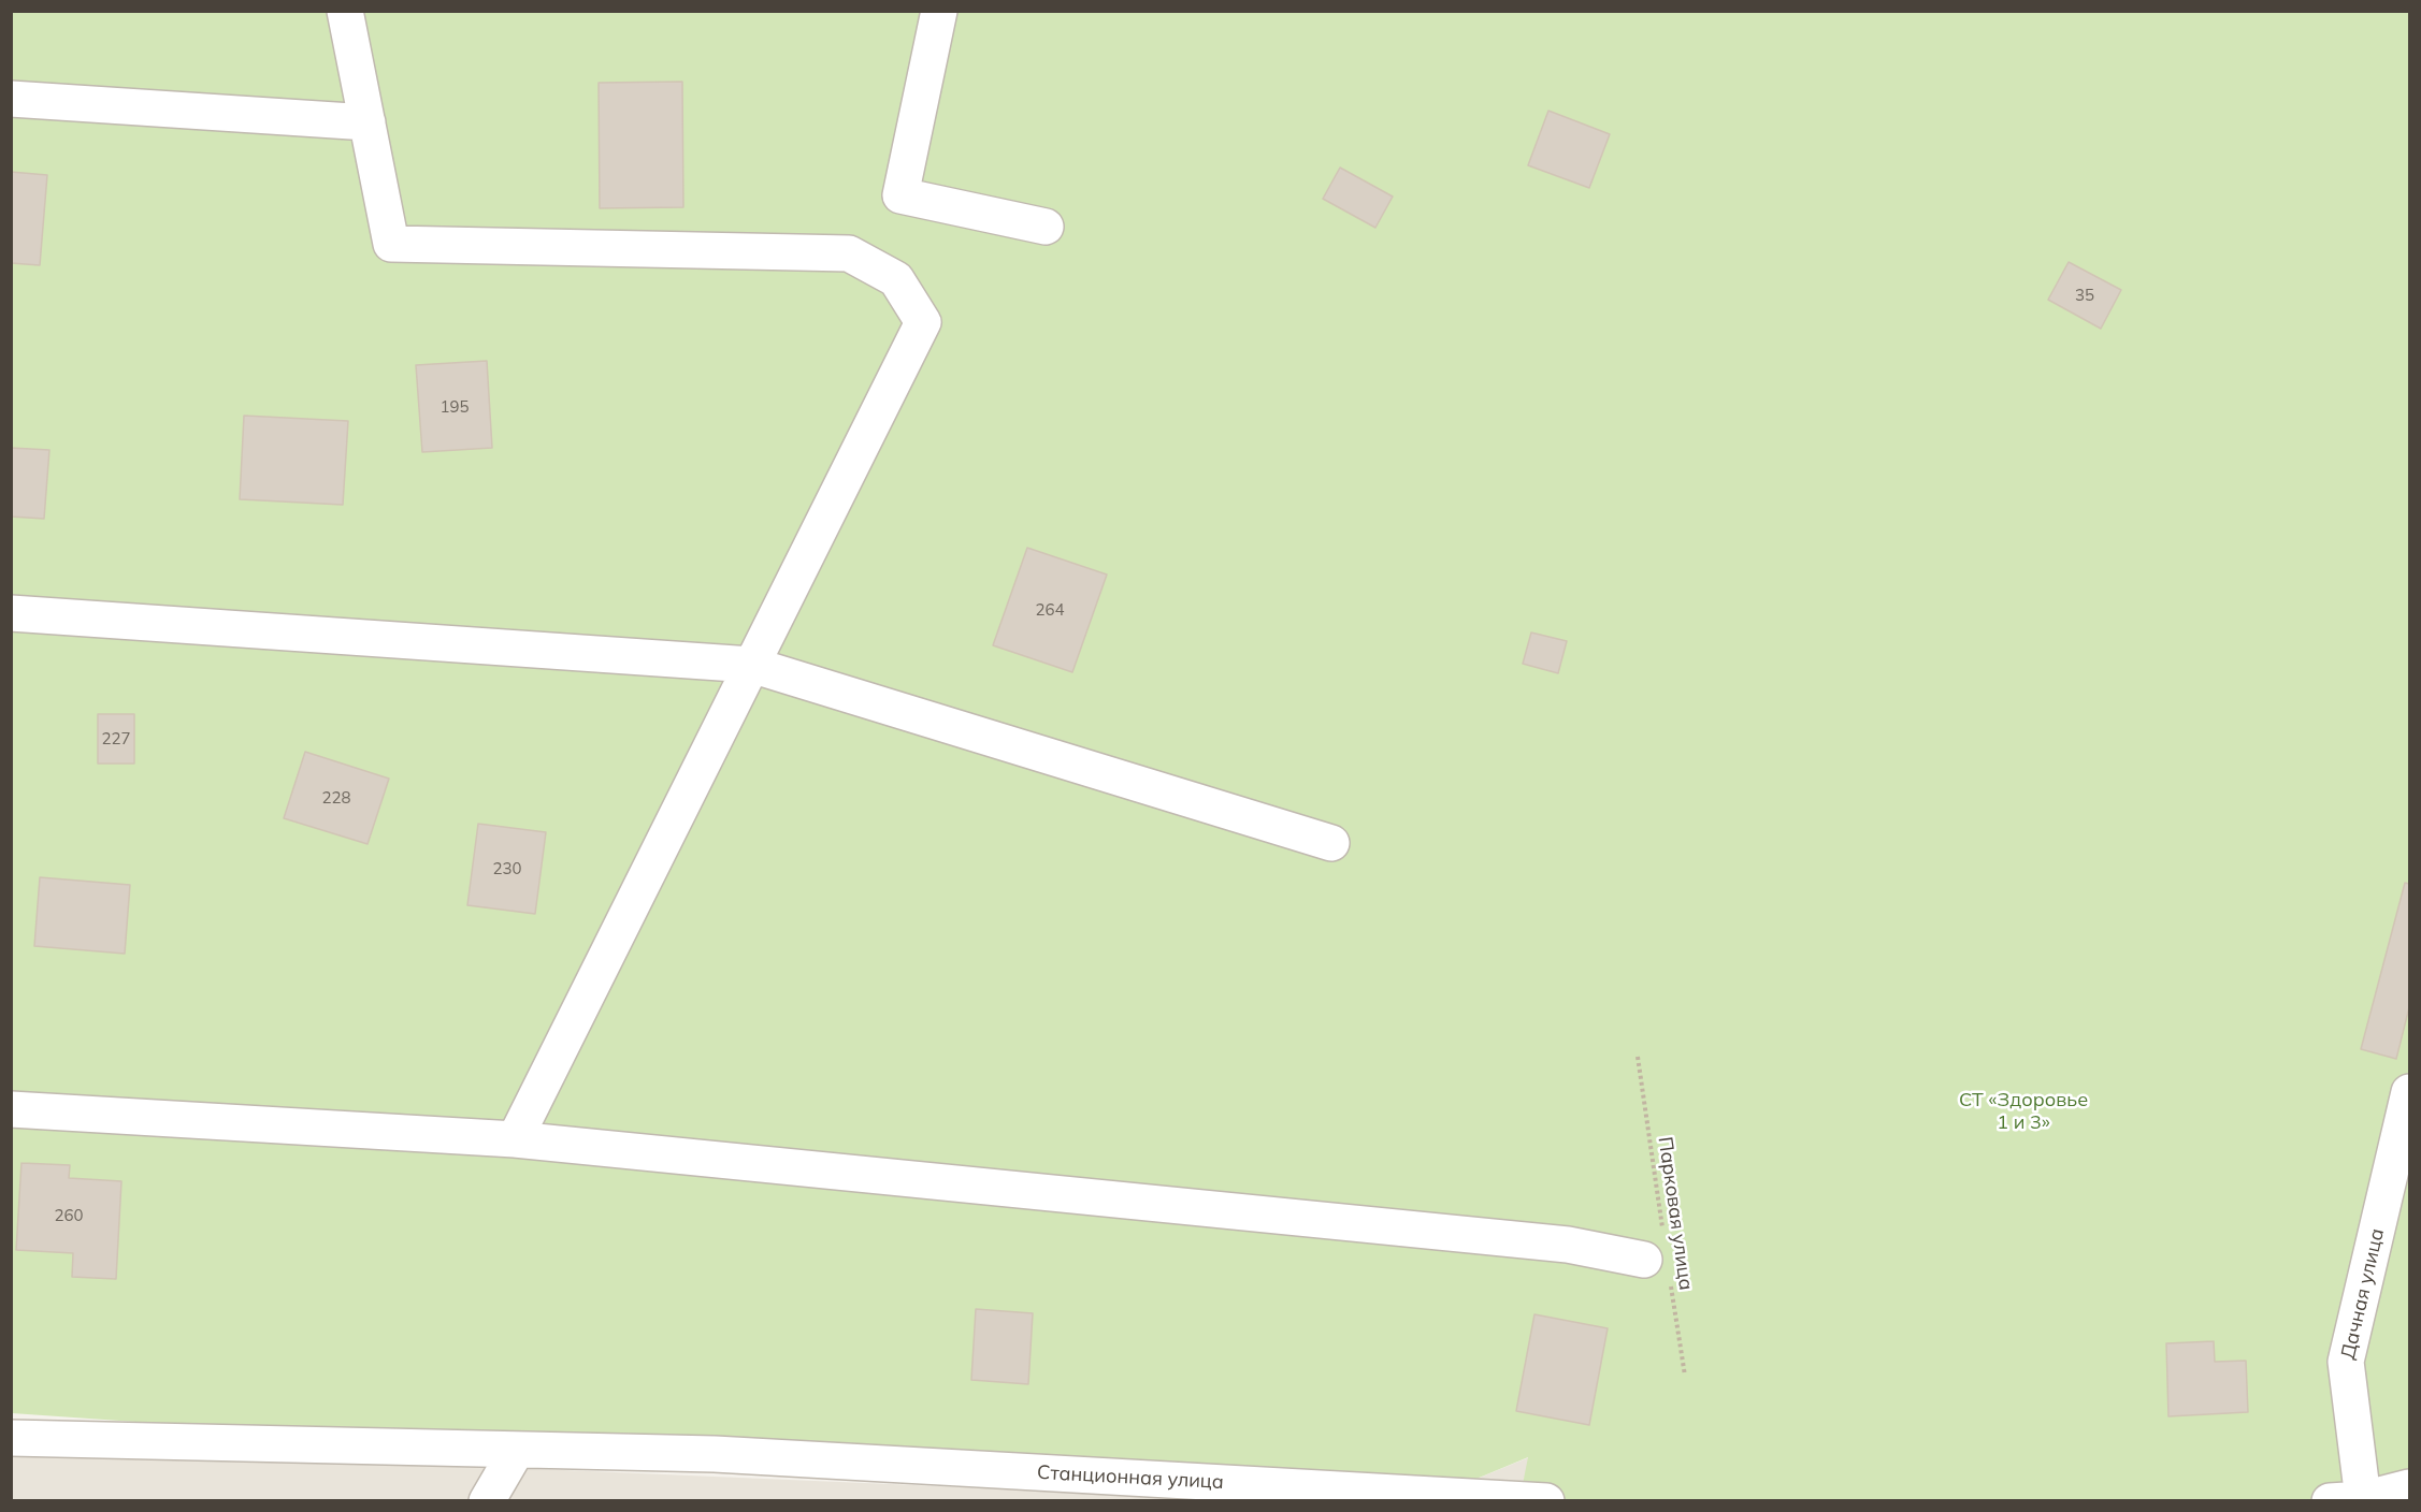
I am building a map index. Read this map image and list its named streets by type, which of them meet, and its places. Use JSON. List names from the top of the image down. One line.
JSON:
{"streets":{"street":["Дачная улица","Станционная улица"],"path":["Парковая улица"]},"parks":["СТ «Здоровье 1 и 3»"],"house_numbers":["35","195","264","227","228","230","260"]}
